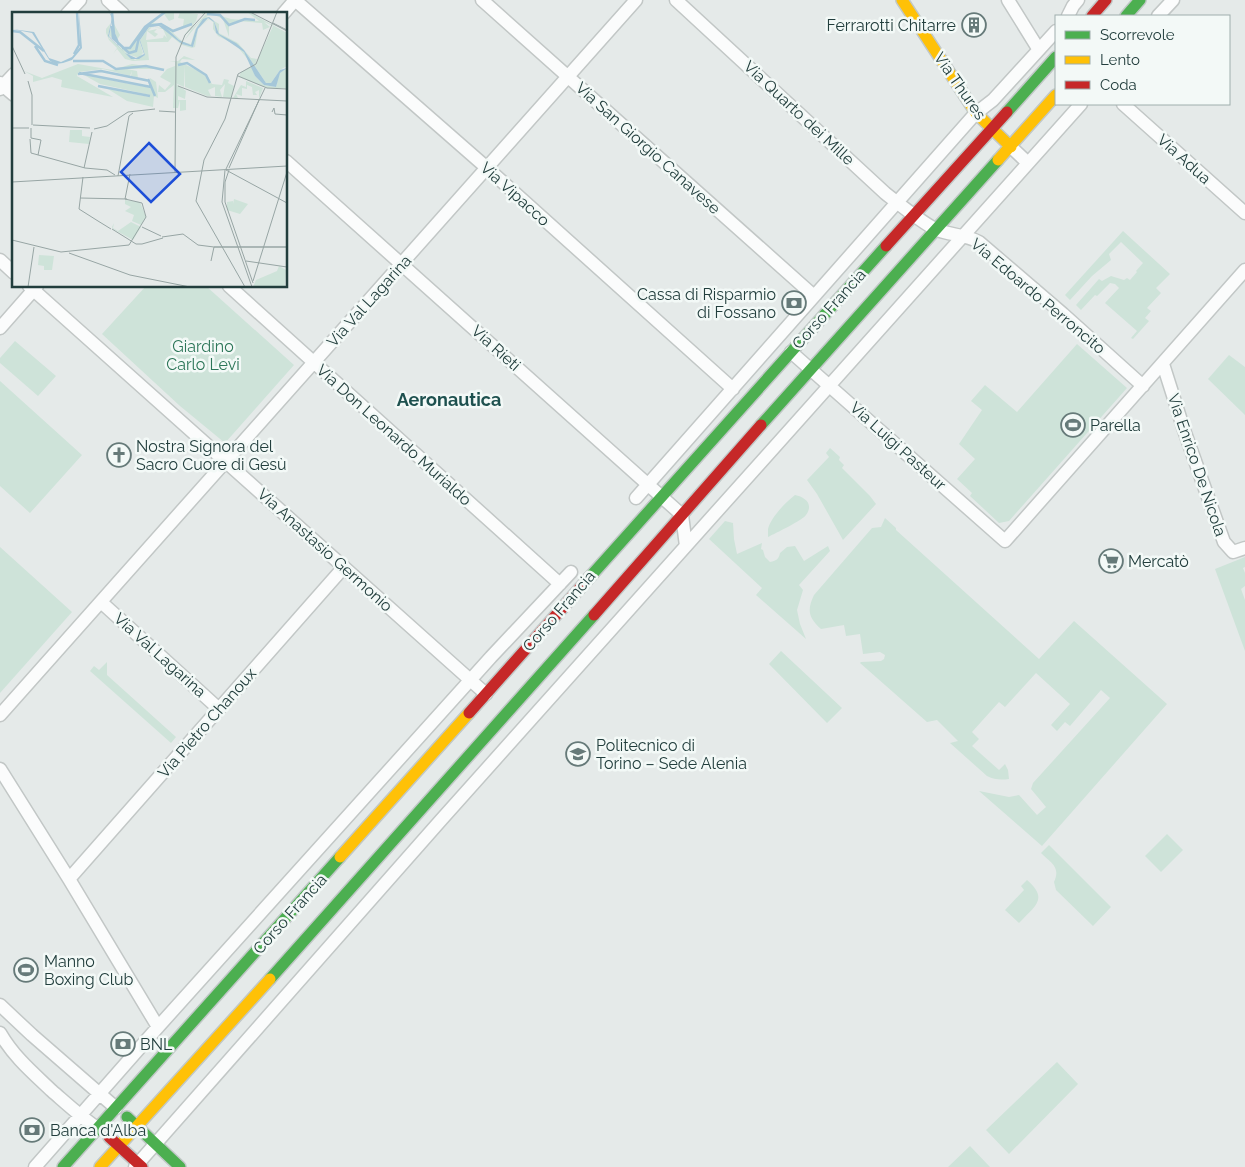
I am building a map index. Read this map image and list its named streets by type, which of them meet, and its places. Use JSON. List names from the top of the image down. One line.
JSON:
{"streets":{"main road":["Via Thures","Corso Francia"],"street":["Via Quarto dei Mille","Via San Giorgio Canavese","Via Adua","Via Vipacco","Via Edoardo Perroncito","Via Val Lagarina","Via Rieti","Via Don Leonardo Murialdo","Via Luigi Pasteur","Via Enrico De Nicola","Via Anastasio Germonio","Via Pietro Chanoux"]},"crossings":[["Via Thures","Corso Francia"],["Via Quarto dei Mille","Via Edoardo Perroncito"],["Via Quarto dei Mille","Corso Francia"],["Via San Giorgio Canavese","Via Val Lagarina"],["Via San Giorgio Canavese","Corso Francia"],["Via Vipacco","Via Val Lagarina"],["Via Vipacco","Corso Francia"],["Via Edoardo Perroncito","Corso Francia"],["Via Edoardo Perroncito","Via Luigi Pasteur"],["Via Val Lagarina","Via Rieti"],["Via Val Lagarina","Via Don Leonardo Murialdo"],["Via Val Lagarina","Via Anastasio Germonio"],["Via Val Lagarina","Via Pietro Chanoux"],["Corso Francia","Via Rieti"],["Corso Francia","Via Don Leonardo Murialdo"],["Corso Francia","Via Luigi Pasteur"],["Corso Francia","Via Anastasio Germonio"],["Via Anastasio Germonio","Via Pietro Chanoux"]],"districts":["Aeronautica"],"parks":["Giardino Carlo Levi"],"places":{"building":["Ferrarotti Chitarre"],"bank":["Cassa di Risparmio di Fossano","BNL","Banca d'Alba"],"sports":["Parella","Manno Boxing Club"],"church":["Nostra Signora del Sacro Cuore di Gesù"],"supermarket":["Mercatò"],"school or university":["Politecnico di Torino – Sede Alenia"]},"legend":["Scorrevole","Lento","Coda"]}
